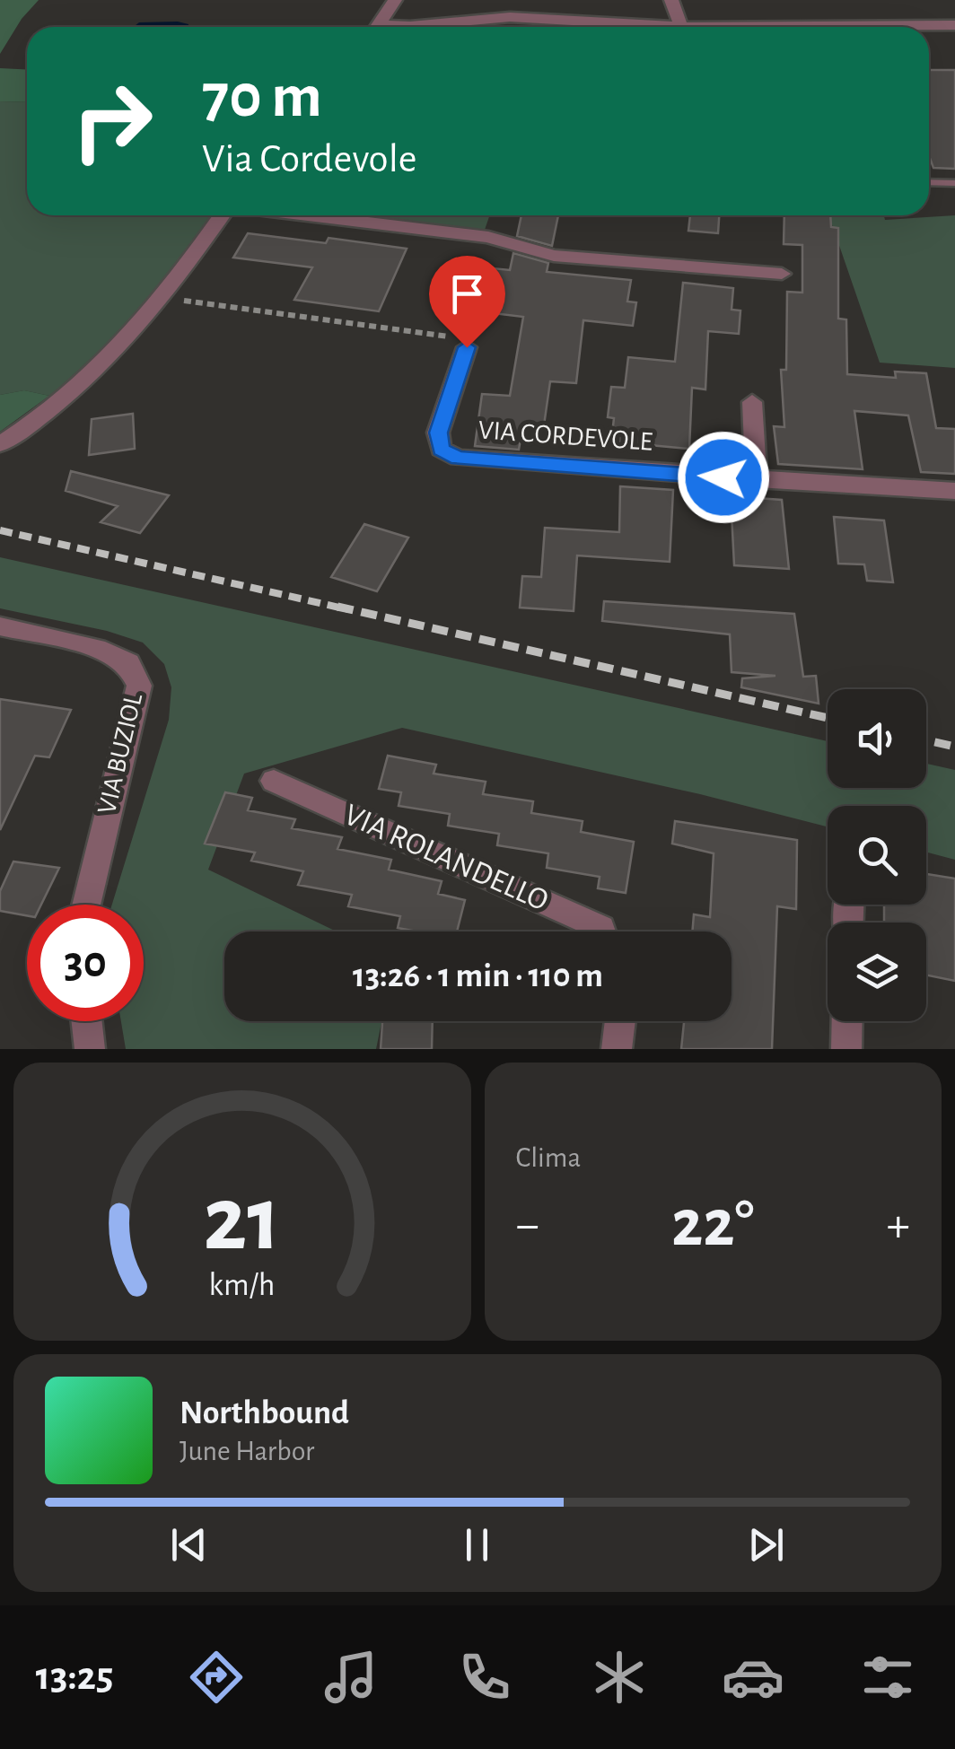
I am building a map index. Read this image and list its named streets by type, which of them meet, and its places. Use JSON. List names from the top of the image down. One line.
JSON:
{"streets":{"street":["VIA CORDEVOLE","VIA BUZIOL","VIA ROLANDELLO"]},"page":{"turn":["70 m","Via Cordevole"],"limit":"30","trip":"13:26 · 1 min · 110 m","tile":"Clima","heat":["−","22°","+"],"song":["Northbound","June Harbor"],"tabs":"13:25","gauge":["21","km/h"]}}
